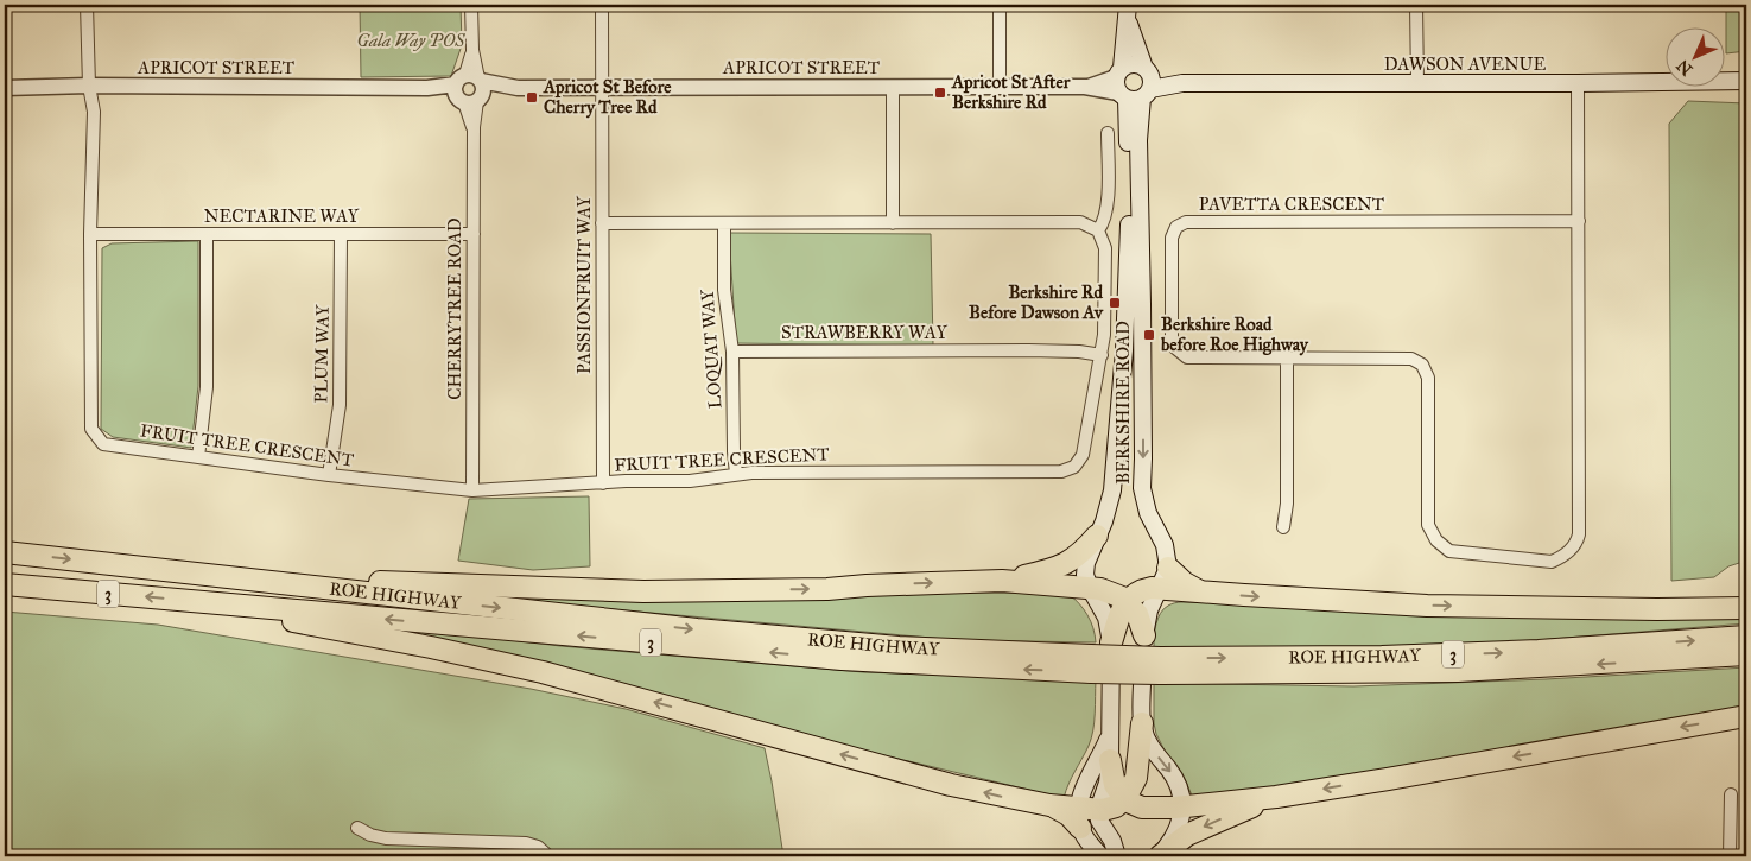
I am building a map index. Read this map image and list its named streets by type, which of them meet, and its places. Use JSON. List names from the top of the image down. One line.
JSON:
{"streets":{"highway":["3","ROE HIGHWAY"],"main road":["DAWSON AVENUE","BERKSHIRE ROAD"],"street":["APRICOT STREET","PAVETTA CRESCENT","NECTARINE WAY","PASSIONFRUIT WAY","CHERRYTREE ROAD","STRAWBERRY WAY","LOQUAT WAY","PLUM WAY","FRUIT TREE CRESCENT"]},"crossings":[["DAWSON AVENUE","APRICOT STREET"],["DAWSON AVENUE","PAVETTA CRESCENT"],["DAWSON AVENUE","BERKSHIRE ROAD"],["APRICOT STREET","PASSIONFRUIT WAY"],["APRICOT STREET","CHERRYTREE ROAD"],["APRICOT STREET","BERKSHIRE ROAD"],["APRICOT STREET","FRUIT TREE CRESCENT"],["NECTARINE WAY","CHERRYTREE ROAD"],["NECTARINE WAY","PLUM WAY"],["NECTARINE WAY","FRUIT TREE CRESCENT"],["PASSIONFRUIT WAY","FRUIT TREE CRESCENT"],["CHERRYTREE ROAD","FRUIT TREE CRESCENT"],["STRAWBERRY WAY","LOQUAT WAY"],["STRAWBERRY WAY","FRUIT TREE CRESCENT"],["LOQUAT WAY","FRUIT TREE CRESCENT"],["PLUM WAY","FRUIT TREE CRESCENT"]],"parks":["Gala Way POS"],"places":{"transit":["Apricot St After Berkshire Rd","Apricot St Before Cherry Tree Rd","Berkshire Rd Before Dawson Av","Berkshire Road before Roe Highway"]},"north":"bottom left"}
